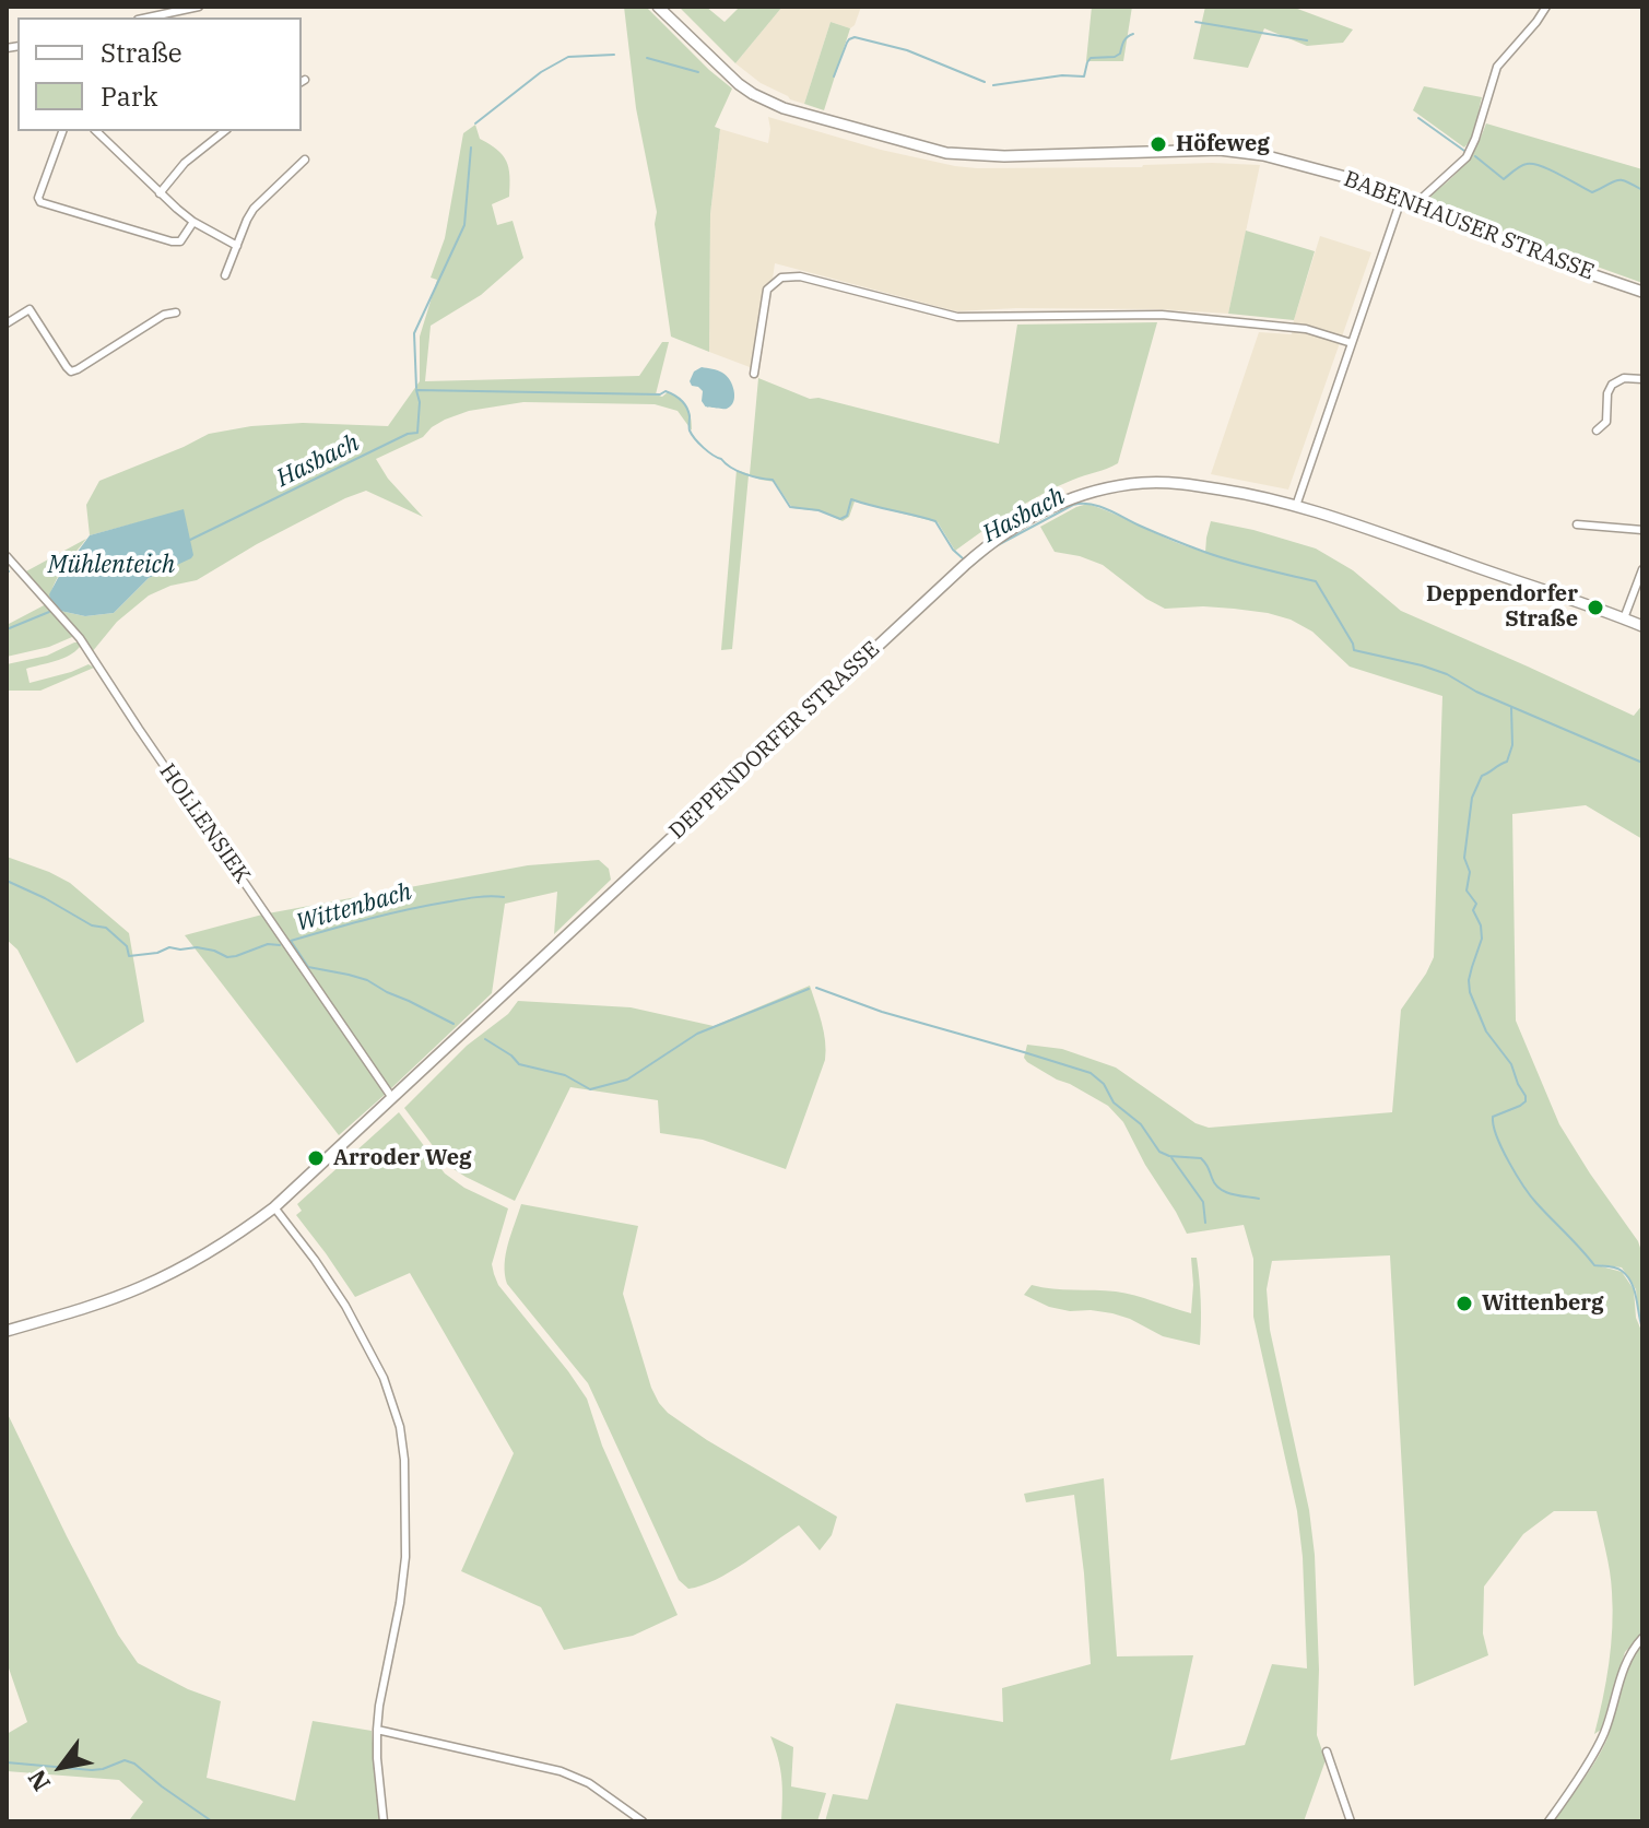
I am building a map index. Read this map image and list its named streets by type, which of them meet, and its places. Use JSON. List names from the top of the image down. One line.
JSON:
{"streets":{"street":["BABENHAUSER STRASSE","DEPPENDORFER STRASSE","HOLLENSIEK"]},"crossings":[["DEPPENDORFER STRASSE","HOLLENSIEK"]],"water":["Hasbach","Mühlenteich","Wittenbach"],"places":["Höfeweg","Deppendorfer Straße","Arroder Weg","Wittenberg"],"legend":["Straße","Park"],"north":"bottom left"}
